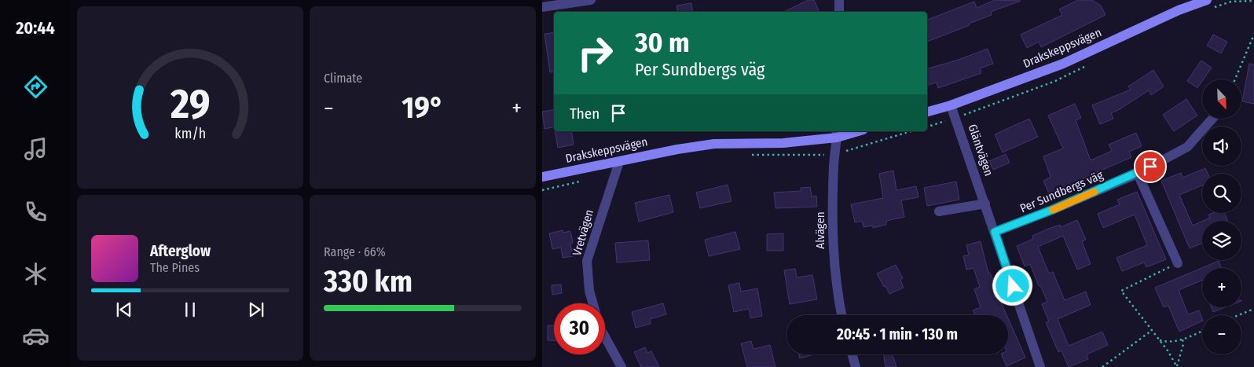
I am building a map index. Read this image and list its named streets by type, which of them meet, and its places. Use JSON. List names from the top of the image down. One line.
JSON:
{"streets":{"street":["Drakskeppsvägen","Gläntvägen","Per Sundbergs väg","Alvägen","Vretvägen"]},"crossings":[["Drakskeppsvägen","Gläntvägen"],["Drakskeppsvägen","Alvägen"],["Drakskeppsvägen","Vretvägen"],["Gläntvägen","Per Sundbergs väg"]],"north":"bottom right","page":{"tabs":"20:44","tile":["Climate",["Range · 66%","330 km"]],"turn":["30 m","Per Sundbergs väg"],"map_buttons":["+","−"],"heat":["−","19°","+"],"then":"Then","song":["Afterglow","The Pines"],"limit":"30","trip":"20:45 · 1 min · 130 m","gauge":["29","km/h"]}}
